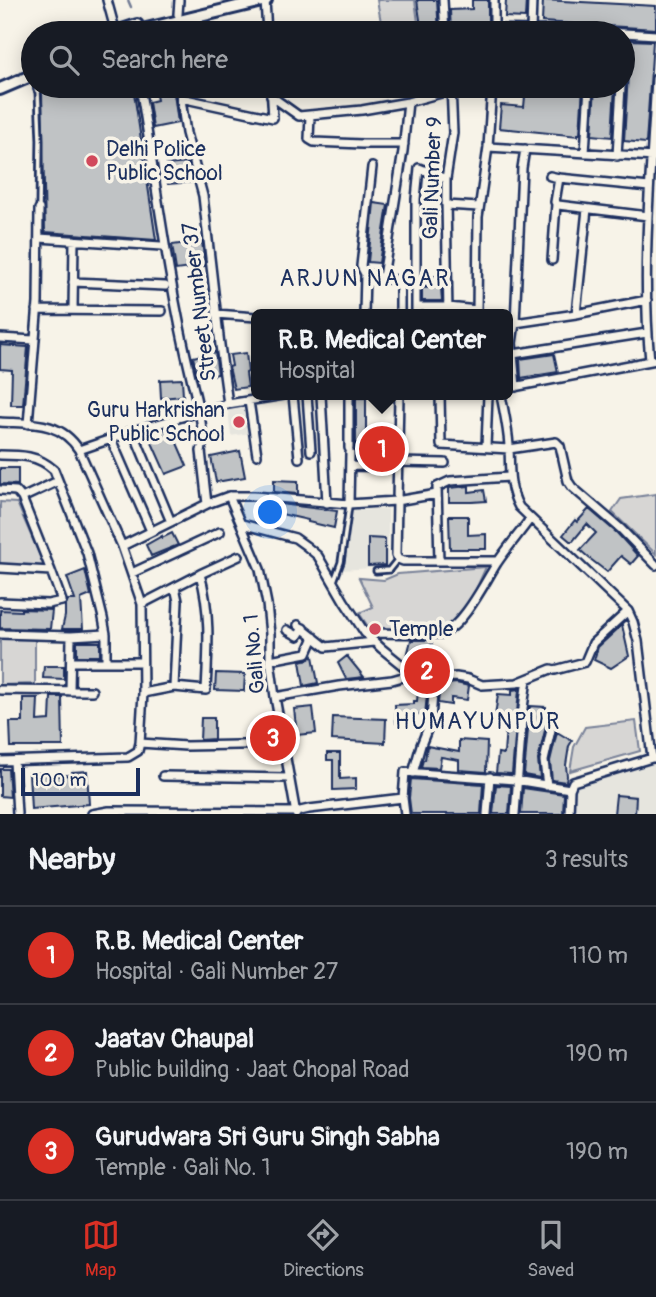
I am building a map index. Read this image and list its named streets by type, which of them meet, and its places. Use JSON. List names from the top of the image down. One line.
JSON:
{"streets":{"street":["Gali Number 9","Street Number 37","Gali No. 1"]},"districts":["ARJUN NAGAR","HUMAYUNPUR"],"places":["Delhi Police Public School","Guru Harkrishan Public School","Temple"],"scale_bar":"100 m","page":{"search":"Search here","popup":["R.B. Medical Center","Hospital"],"pins":["1","2","3"],"scale":"100 m","heading":["Nearby","3 results"],"list":[{"mark":"1","name":"R.B. Medical Center","note":"Hospital · Gali Number 27","value":"110 m"},{"mark":"2","name":"Jaatav Chaupal","note":"Public building · Jaat Chopal Road","value":"190 m"},{"mark":"3","name":"Gurudwara Sri Guru Singh Sabha","note":"Temple · Gali No. 1","value":"190 m"}],"nav":["Map","Directions","Saved"]}}
